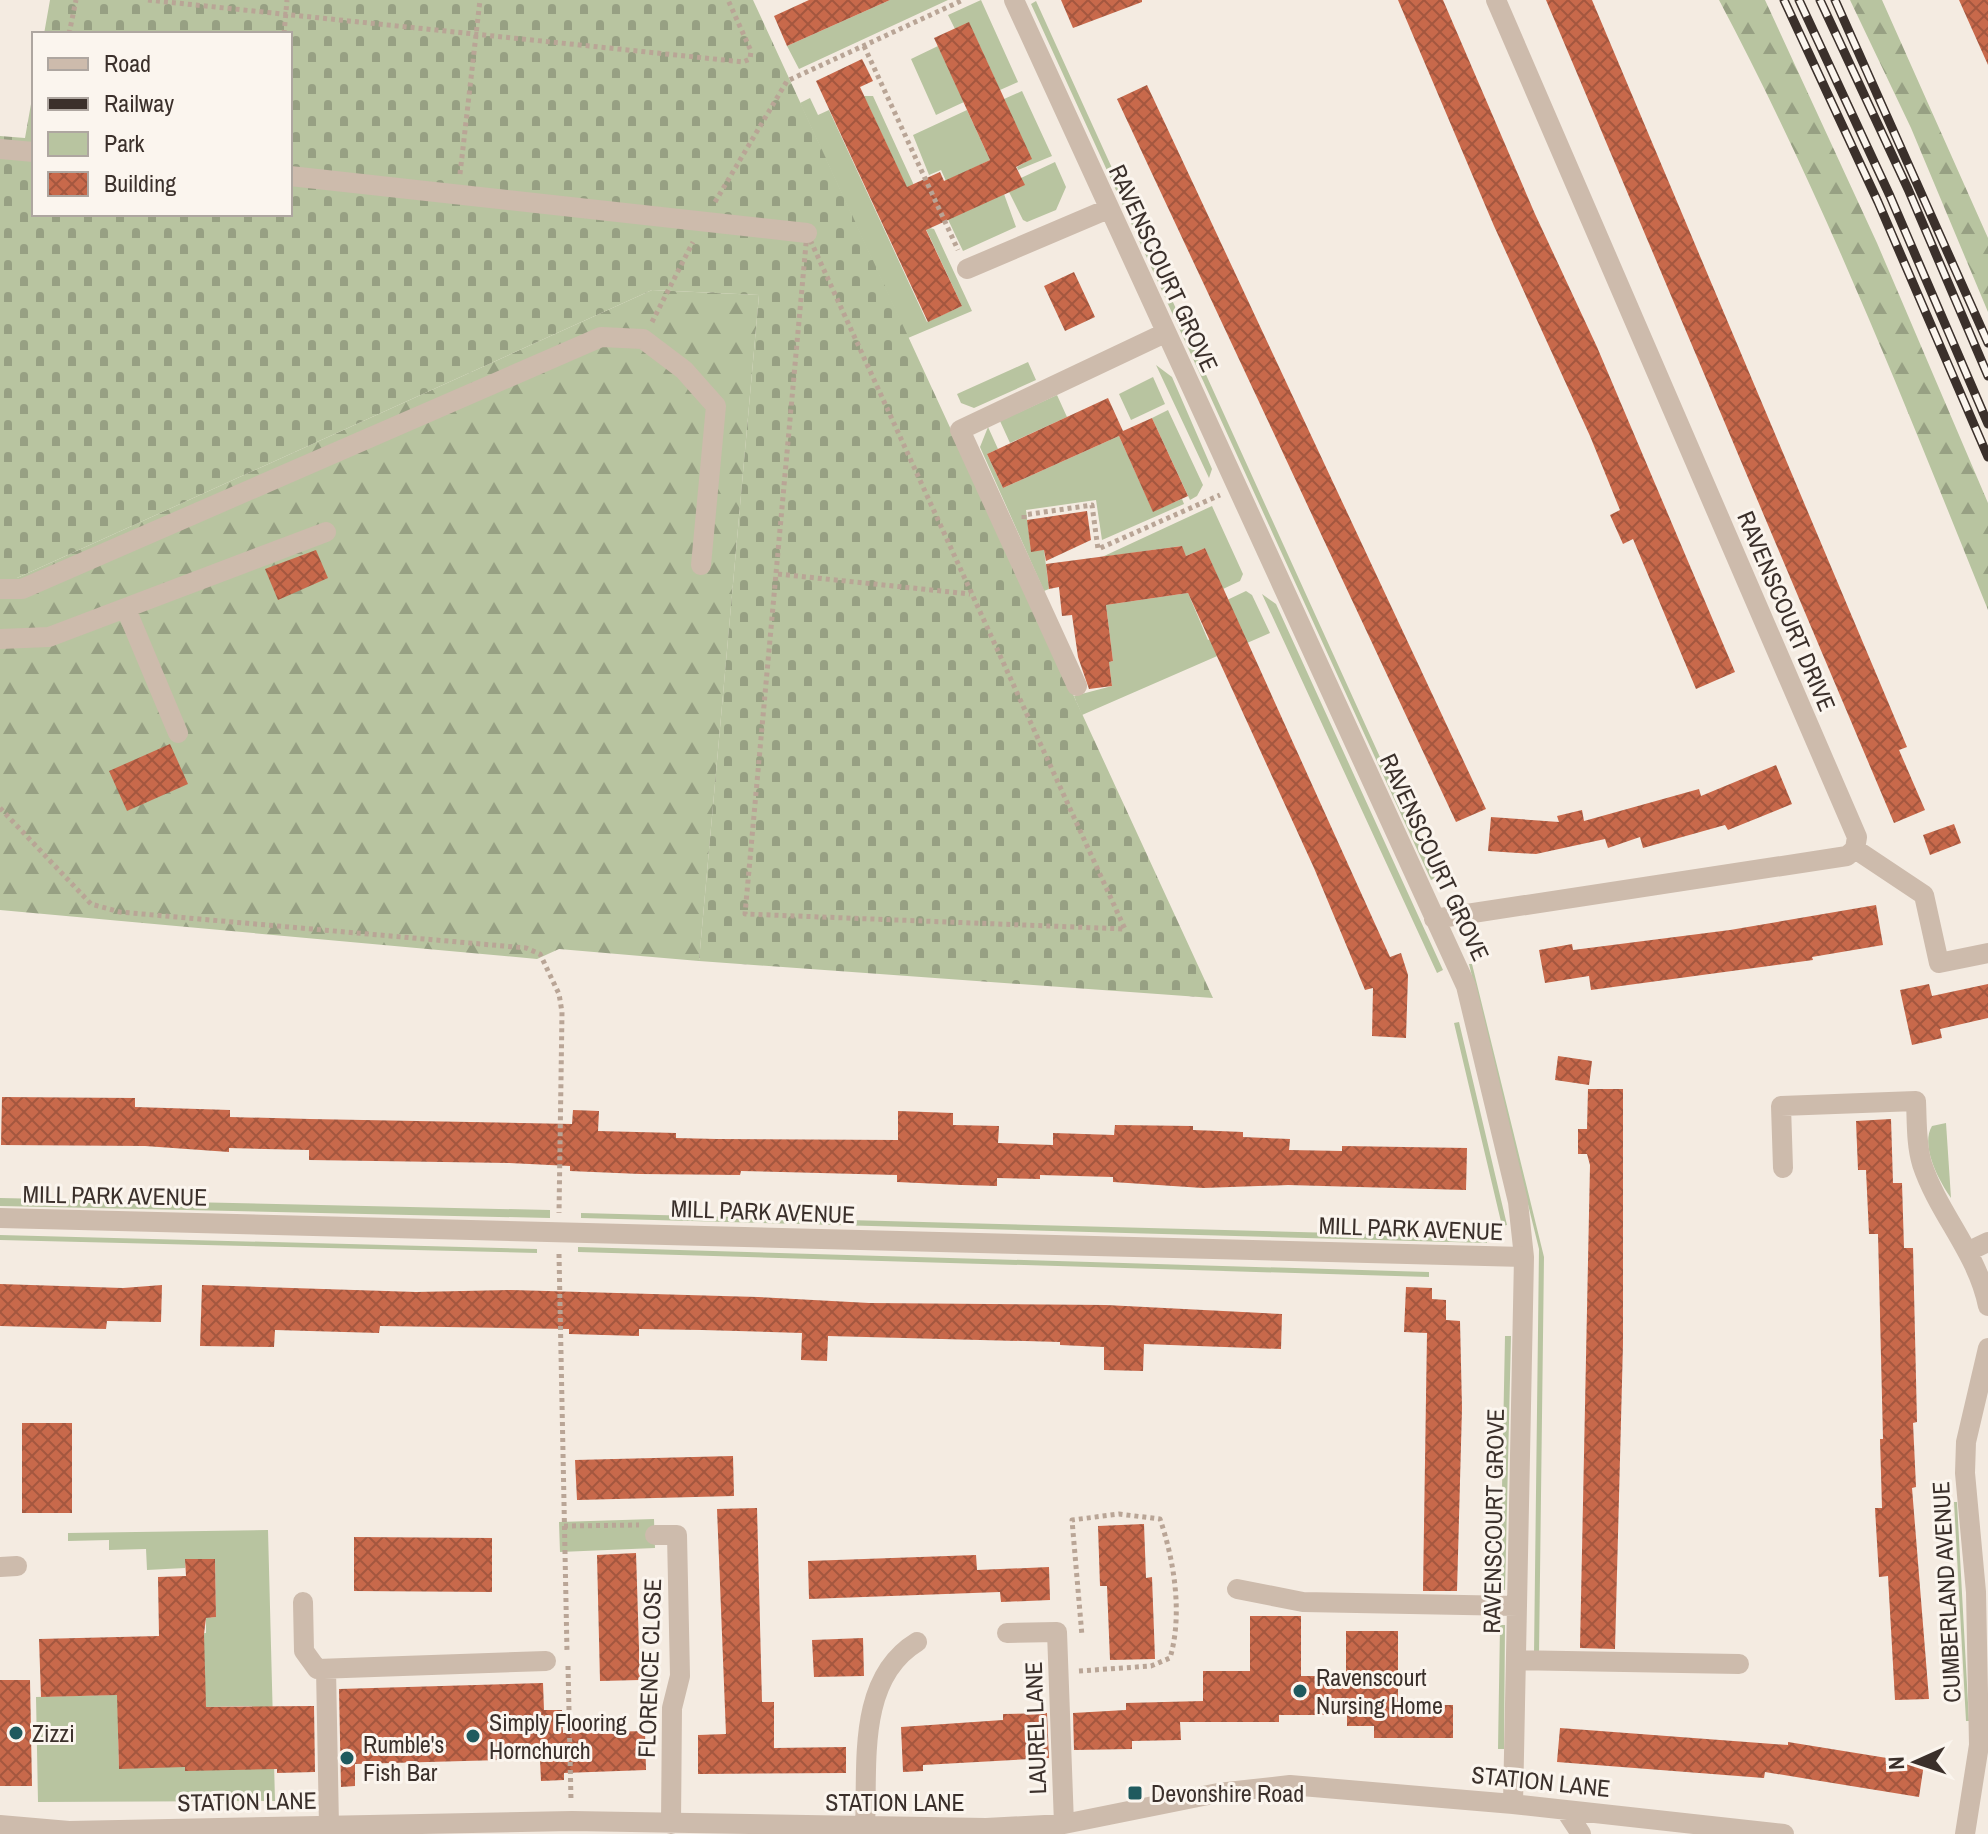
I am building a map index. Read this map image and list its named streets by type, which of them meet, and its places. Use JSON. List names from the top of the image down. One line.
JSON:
{"streets":{"street":["RAVENSCOURT GROVE","RAVENSCOURT DRIVE","MILL PARK AVENUE","CUMBERLAND AVENUE","FLORENCE CLOSE","LAUREL LANE","STATION LANE"]},"crossings":[["RAVENSCOURT GROVE","MILL PARK AVENUE"],["RAVENSCOURT GROVE","STATION LANE"],["FLORENCE CLOSE","STATION LANE"],["LAUREL LANE","STATION LANE"]],"places":{"other":["Ravenscourt Nursing Home","Zizzi","Simply Flooring Hornchurch","Rumble's Fish Bar"],"transit":["Devonshire Road"]},"legend":["Road","Railway","Park","Building"],"north":"left"}
